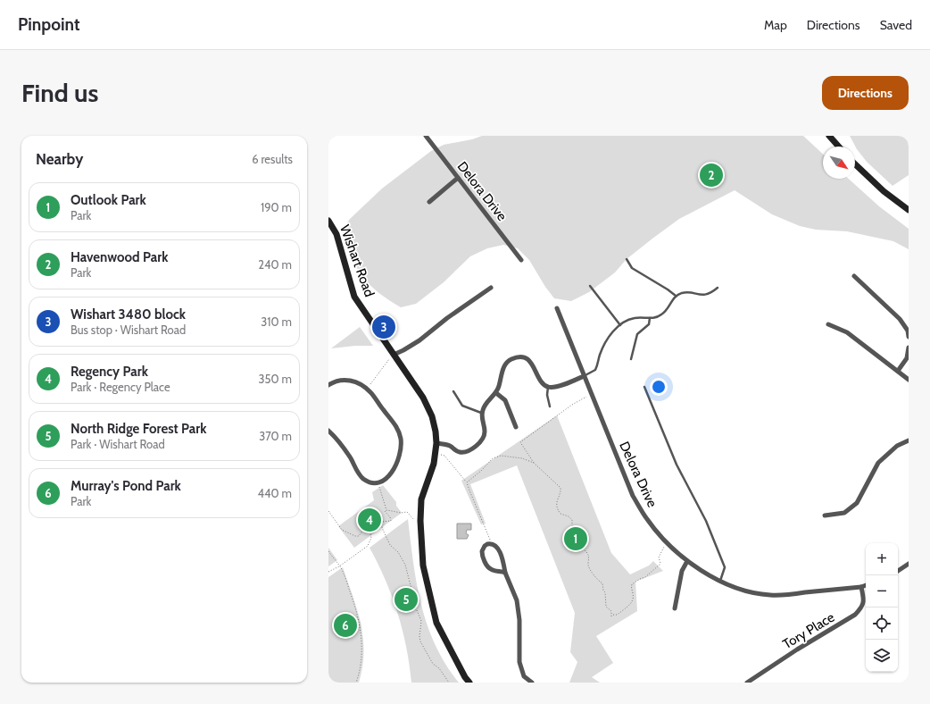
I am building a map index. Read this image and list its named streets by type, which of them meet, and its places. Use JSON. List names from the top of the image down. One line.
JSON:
{"streets":{"street":["Delora Drive","Wishart Road","Tory Place"]},"crossings":[["Delora Drive","Tory Place"]],"north":"bottom right","page":{"header":"Pinpoint","nav":["Map","Directions","Saved"],"buttons":"Directions","title":"Find us","heading":["Nearby","6 results"],"pins":["2","3","4","1","5","6"],"list":[{"mark":"1","name":"Outlook Park","note":"Park","value":"190 m"},{"mark":"2","name":"Havenwood Park","note":"Park","value":"240 m"},{"mark":"3","name":"Wishart 3480 block","note":"Bus stop · Wishart Road","value":"310 m"},{"mark":"4","name":"Regency Park","note":"Park · Regency Place","value":"350 m"},{"mark":"5","name":"North Ridge Forest Park","note":"Park · Wishart Road","value":"370 m"},{"mark":"6","name":"Murray's Pond Park","note":"Park","value":"440 m"}],"map_buttons":["+","−"]}}
